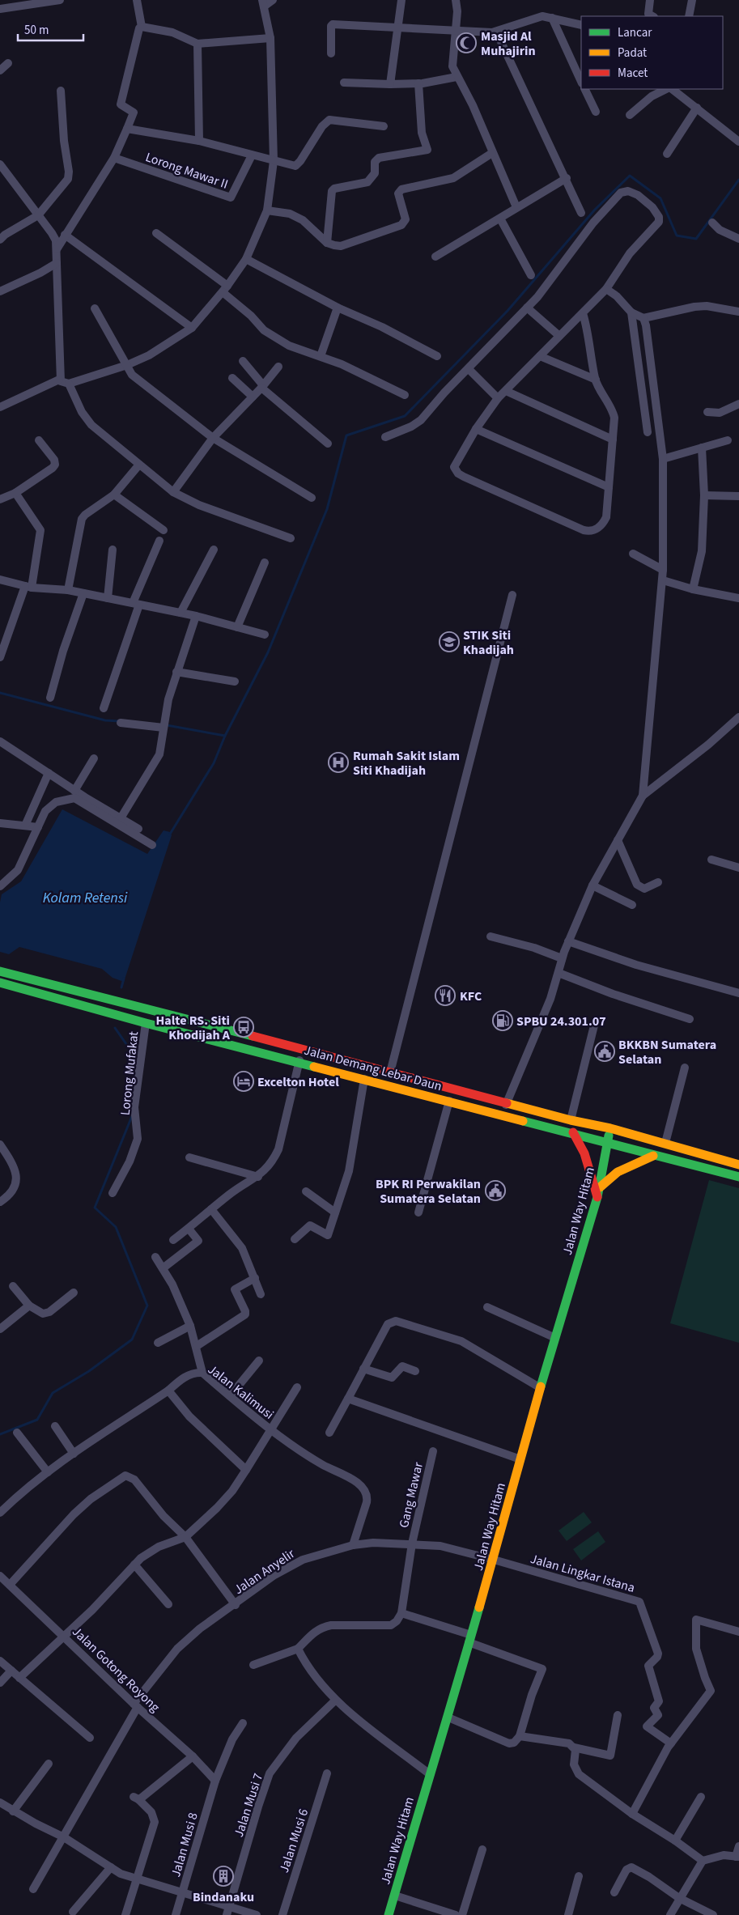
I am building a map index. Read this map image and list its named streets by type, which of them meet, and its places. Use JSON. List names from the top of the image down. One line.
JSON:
{"streets":{"main road":["Jalan Demang Lebar Daun","Jalan Way Hitam"],"street":["Lorong Mawar II","Lorong Mufakat","Jalan Kalimusi","Gang Mawar","Jalan Anyelir","Jalan Lingkar Istana","Jalan Gotong Royong","Jalan Musi 7","Jalan Musi 6","Jalan Musi 8"]},"crossings":[["Jalan Demang Lebar Daun","Lorong Mufakat"],["Jalan Demang Lebar Daun","Jalan Way Hitam"],["Jalan Way Hitam","Jalan Anyelir"],["Jalan Way Hitam","Jalan Lingkar Istana"],["Jalan Kalimusi","Jalan Anyelir"],["Gang Mawar","Jalan Anyelir"],["Jalan Anyelir","Jalan Lingkar Istana"],["Jalan Anyelir","Jalan Gotong Royong"],["Jalan Gotong Royong","Jalan Musi 8"]],"water":["Kolam Retensi"],"places":{"mosque":["Masjid Al Muhajirin"],"school or university":["STIK Siti Khadijah"],"hospital":["Rumah Sakit Islam Siti Khadijah"],"restaurant":["KFC"],"fuel station":["SPBU 24.301.07"],"bus stop":["Halte RS. Siti Khodijah A"],"public building":["BKKBN Sumatera Selatan","BPK RI Perwakilan Sumatera Selatan"],"hotel":["Excelton Hotel"],"building":["Bindanaku"]},"legend":["Lancar","Padat","Macet"],"scale_bar":"50 m"}
